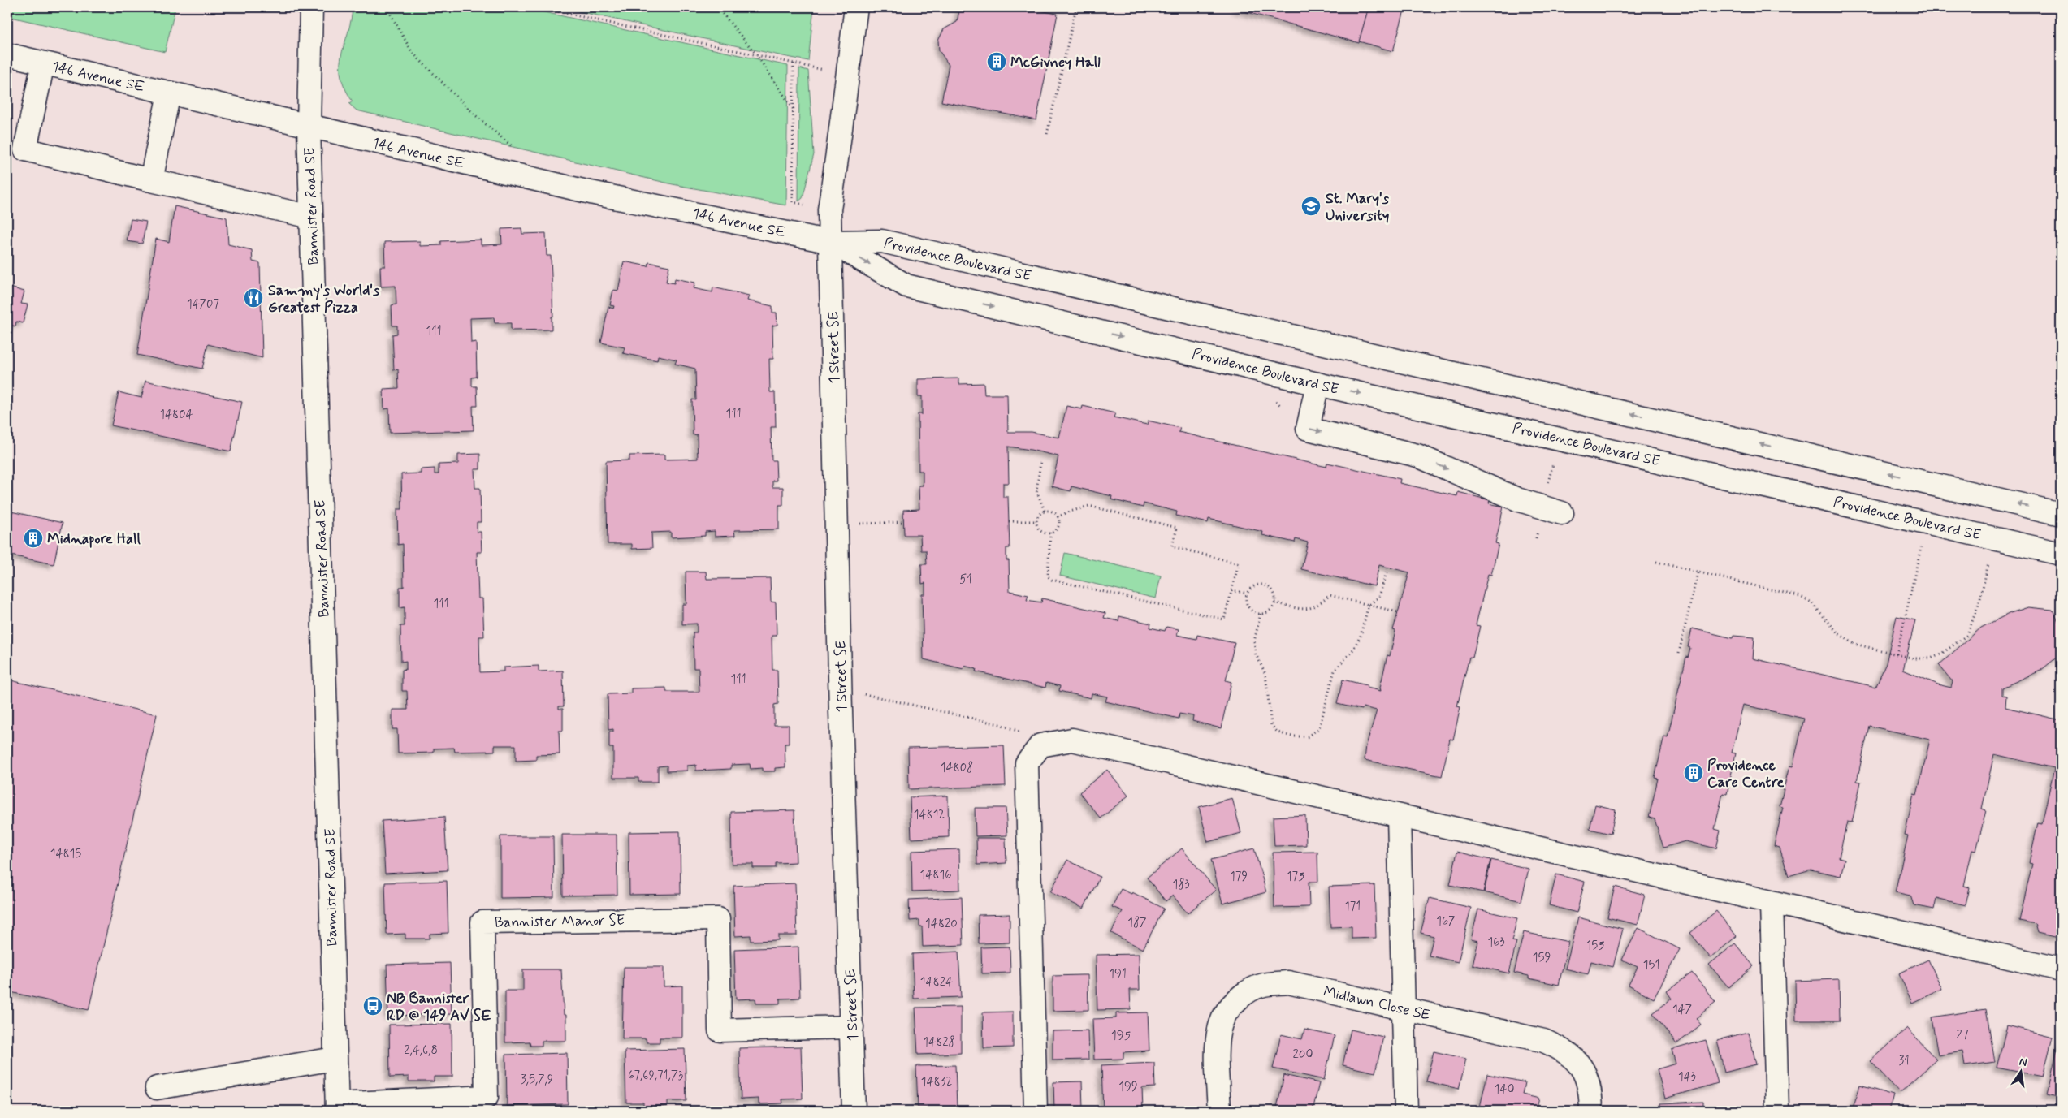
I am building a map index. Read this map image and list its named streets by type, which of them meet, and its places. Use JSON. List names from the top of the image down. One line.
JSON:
{"streets":{"street":["146 Avenue SE","Bannister Road SE","Providence Boulevard SE","1 Street SE","Bannister Manor SE","Midlawn Close SE"]},"crossings":[["146 Avenue SE","Bannister Road SE"],["146 Avenue SE","Providence Boulevard SE"],["146 Avenue SE","1 Street SE"],["Bannister Road SE","Bannister Manor SE"],["Providence Boulevard SE","1 Street SE"],["1 Street SE","Bannister Manor SE"]],"places":{"building":["McGivney Hall","Midnapore Hall","Providence Care Centre"],"school or university":["St. Mary's University"],"restaurant":["Sammy's World's Greatest Pizza"],"bus stop":["NB Bannister RD @ 149 AV SE"]},"house_numbers":["14707","111","111","14804","51","111","111","14808","14812","14815","14816","179","175","183","171","167","187","14820","163","155","159","151","191","14824","147","27","195","14828","2,4,6,8","200","31","67,69,71,73","143","3,5,7,9","14832","199","140"],"north":"top"}
